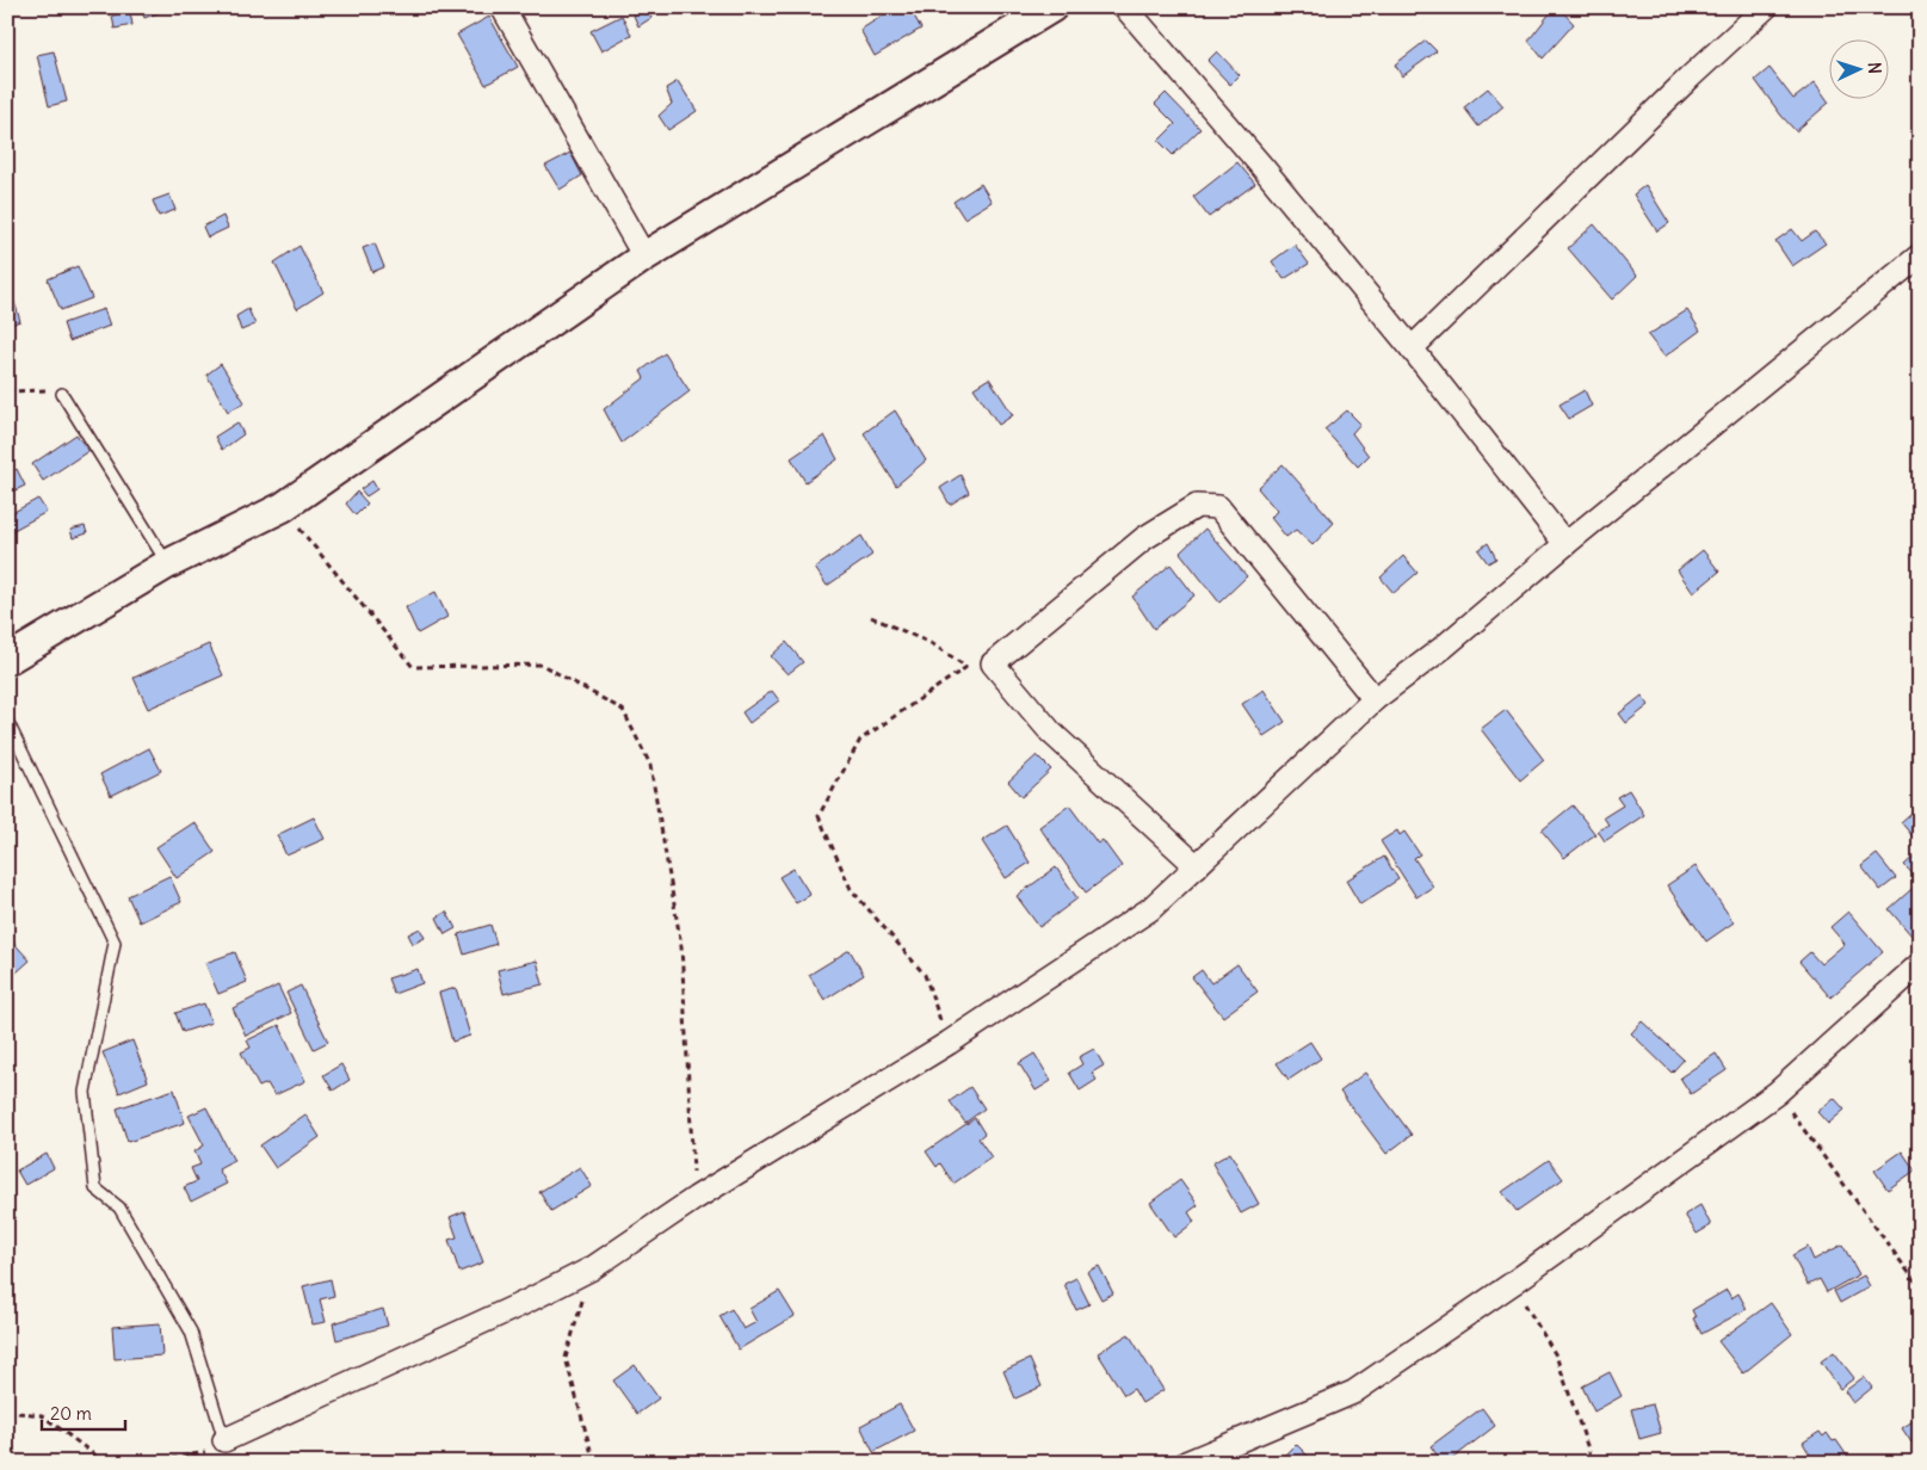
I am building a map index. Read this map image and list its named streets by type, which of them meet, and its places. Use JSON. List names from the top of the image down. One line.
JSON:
{"scale_bar":"20 m","north":"right"}
